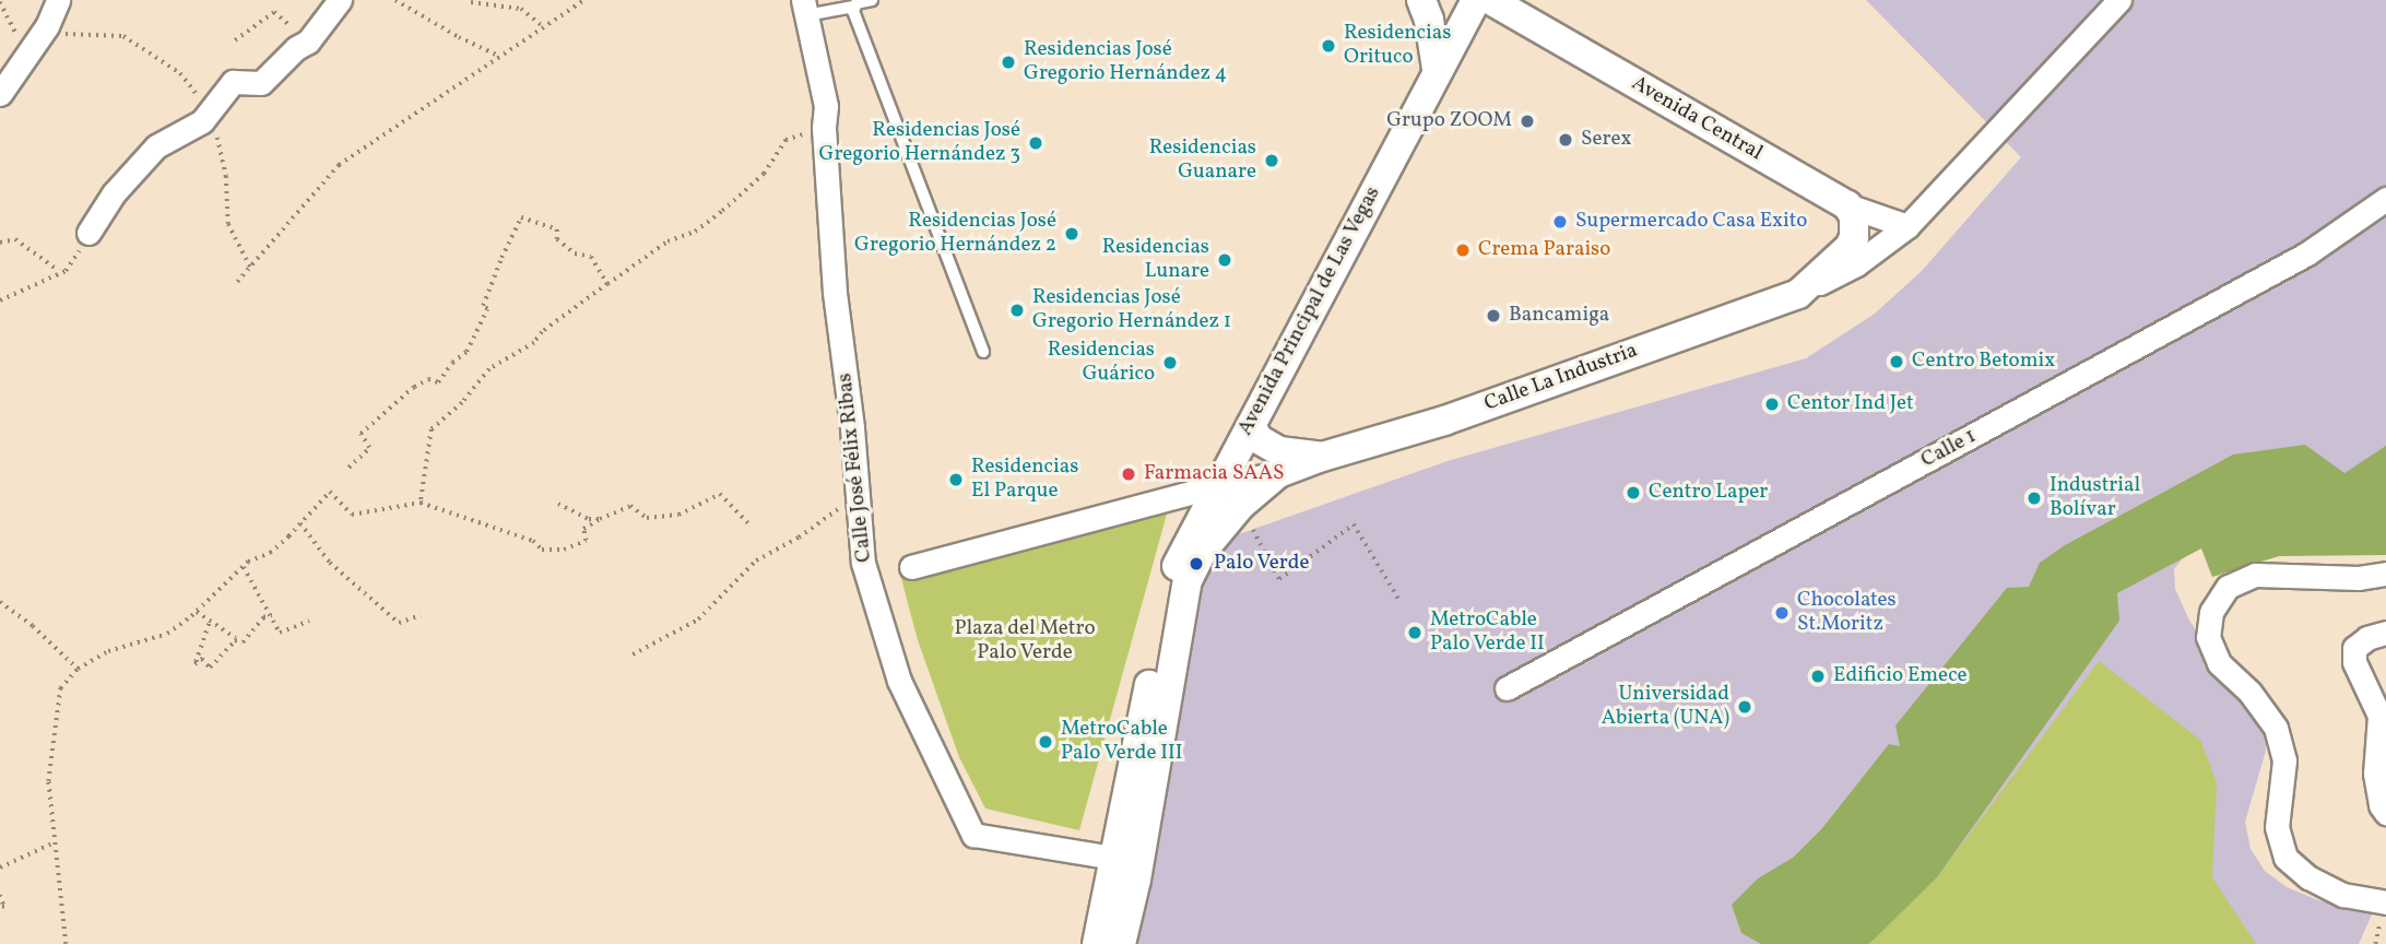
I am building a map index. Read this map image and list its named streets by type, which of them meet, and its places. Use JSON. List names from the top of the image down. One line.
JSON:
{"streets":{"street":["Avenida Central","Avenida Principal de Las Vegas","Calle La Industria","Calle 1","Calle José Félix Ribas"]},"crossings":[["Avenida Central","Calle La Industria"],["Avenida Principal de Las Vegas","Calle La Industria"],["Avenida Principal de Las Vegas","Calle José Félix Ribas"]],"parks":["Plaza del Metro Palo Verde"],"places":["Residencias Orituco","Residencias José Gregorio Hernández 4","Grupo ZOOM","Serex","Residencias José Gregorio Hernández 3","Residencias Guanare","Supermercado Casa Exito","Residencias José Gregorio Hernández 2","Crema Paraiso","Residencias Lunare","Residencias José Gregorio Hernández 1","Bancamiga","Centro Betomix","Residencias Guárico","Centor Ind Jet","Farmacia SAAS","Residencias El Parque","Centro Laper","Industrial Bolívar","Palo Verde","Chocolates St.Moritz","MetroCable Palo Verde II","Edificio Emece","Universidad Abierta (UNA)","MetroCable Palo Verde III"]}
